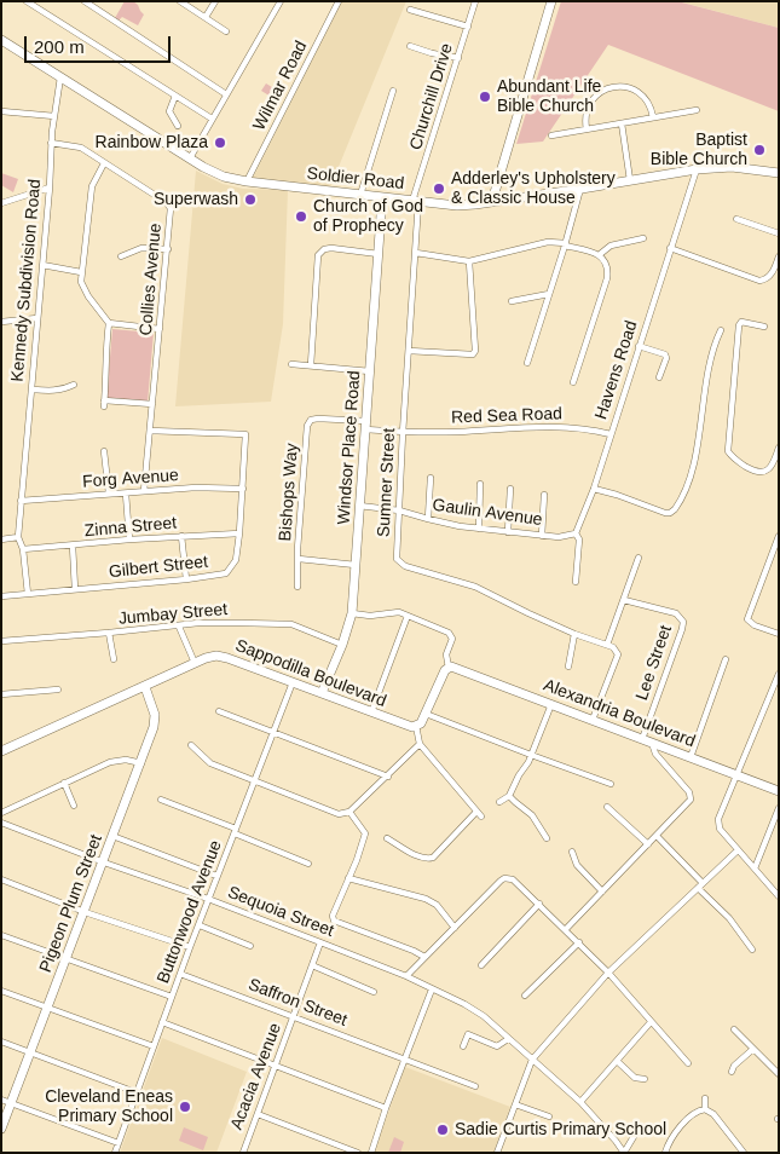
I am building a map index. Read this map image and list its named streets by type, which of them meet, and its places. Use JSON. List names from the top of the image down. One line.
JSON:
{"streets":{"street":["Wilmar Road","Churchill Drive","Soldier Road","Collies Avenue","Kennedy Subdivision Road","Havens Road","Red Sea Road","Windsor Place Road","Forg Avenue","Sumner Street","Bishops Way","Gaulin Avenue","Zinna Street","Gilbert Street","Jumbay Street","Lee Street","Sappodilla Boulevard","Alexandria Boulevard","Pigeon Plum Street","Buttonwood Avenue","Sequoia Street","Saffron Street","Acacia Avenue"]},"crossings":[["Wilmar Road","Soldier Road"],["Churchill Drive","Soldier Road"],["Churchill Drive","Sumner Street"],["Soldier Road","Kennedy Subdivision Road"],["Soldier Road","Havens Road"],["Soldier Road","Windsor Place Road"],["Soldier Road","Sumner Street"],["Collies Avenue","Kennedy Subdivision Road"],["Collies Avenue","Forg Avenue"],["Collies Avenue","Gilbert Street"],["Kennedy Subdivision Road","Forg Avenue"],["Kennedy Subdivision Road","Zinna Street"],["Kennedy Subdivision Road","Gilbert Street"],["Havens Road","Red Sea Road"],["Havens Road","Gaulin Avenue"],["Red Sea Road","Windsor Place Road"],["Red Sea Road","Sumner Street"],["Red Sea Road","Bishops Way"],["Windsor Place Road","Bishops Way"],["Windsor Place Road","Gaulin Avenue"],["Windsor Place Road","Jumbay Street"],["Windsor Place Road","Sappodilla Boulevard"],["Forg Avenue","Gilbert Street"],["Sumner Street","Gaulin Avenue"],["Zinna Street","Gilbert Street"],["Lee Street","Alexandria Boulevard"],["Sappodilla Boulevard","Pigeon Plum Street"],["Sappodilla Boulevard","Buttonwood Avenue"],["Pigeon Plum Street","Sequoia Street"],["Buttonwood Avenue","Sequoia Street"],["Buttonwood Avenue","Saffron Street"],["Sequoia Street","Acacia Avenue"],["Saffron Street","Acacia Avenue"]],"places":["Abundant Life Bible Church","Rainbow Plaza","Baptist Bible Church","Adderley's Upholstery & Classic House","Superwash","Church of God of Prophecy","Cleveland Eneas Primary School","Sadie Curtis Primary School"],"scale_bar":"200 m"}
